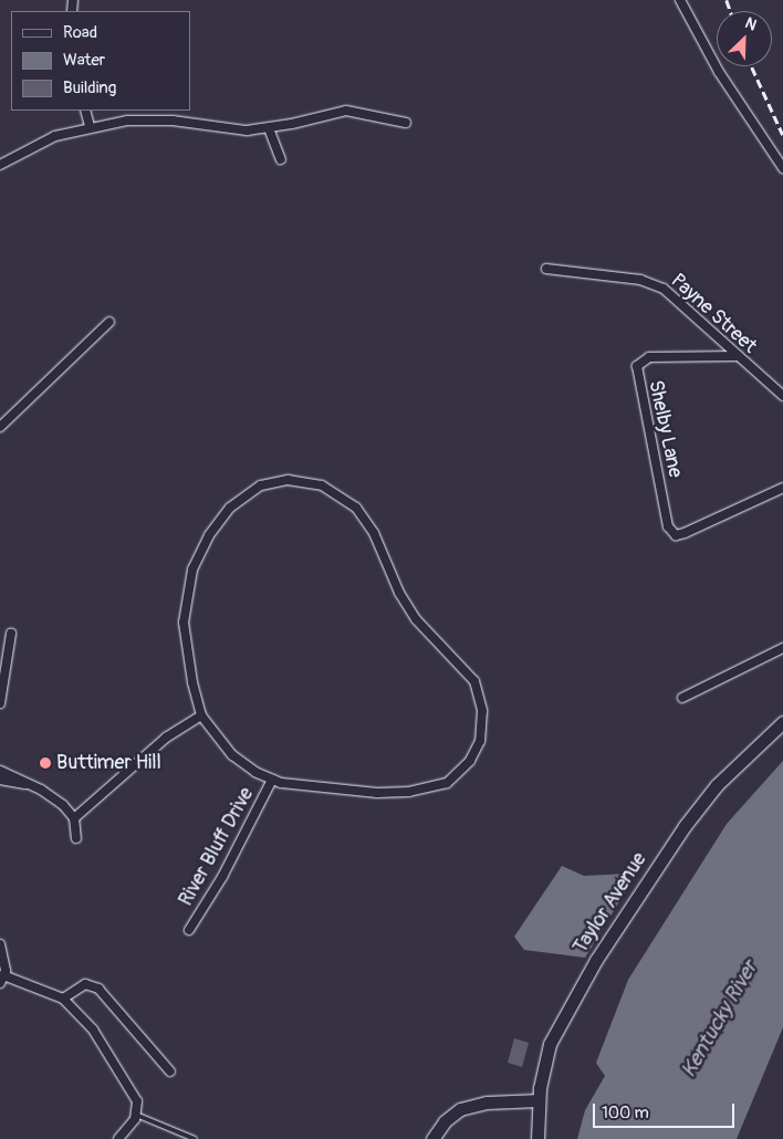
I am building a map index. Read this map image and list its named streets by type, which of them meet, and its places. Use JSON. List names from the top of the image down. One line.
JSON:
{"streets":{"main road":["Taylor Avenue"],"street":["Payne Street","Shelby Lane","River Bluff Drive"]},"crossings":[["Payne Street","Shelby Lane"]],"water":["Kentucky River"],"places":["Buttimer Hill"],"legend":["Road","Water","Building"],"scale_bar":"100 m","north":"top right"}
